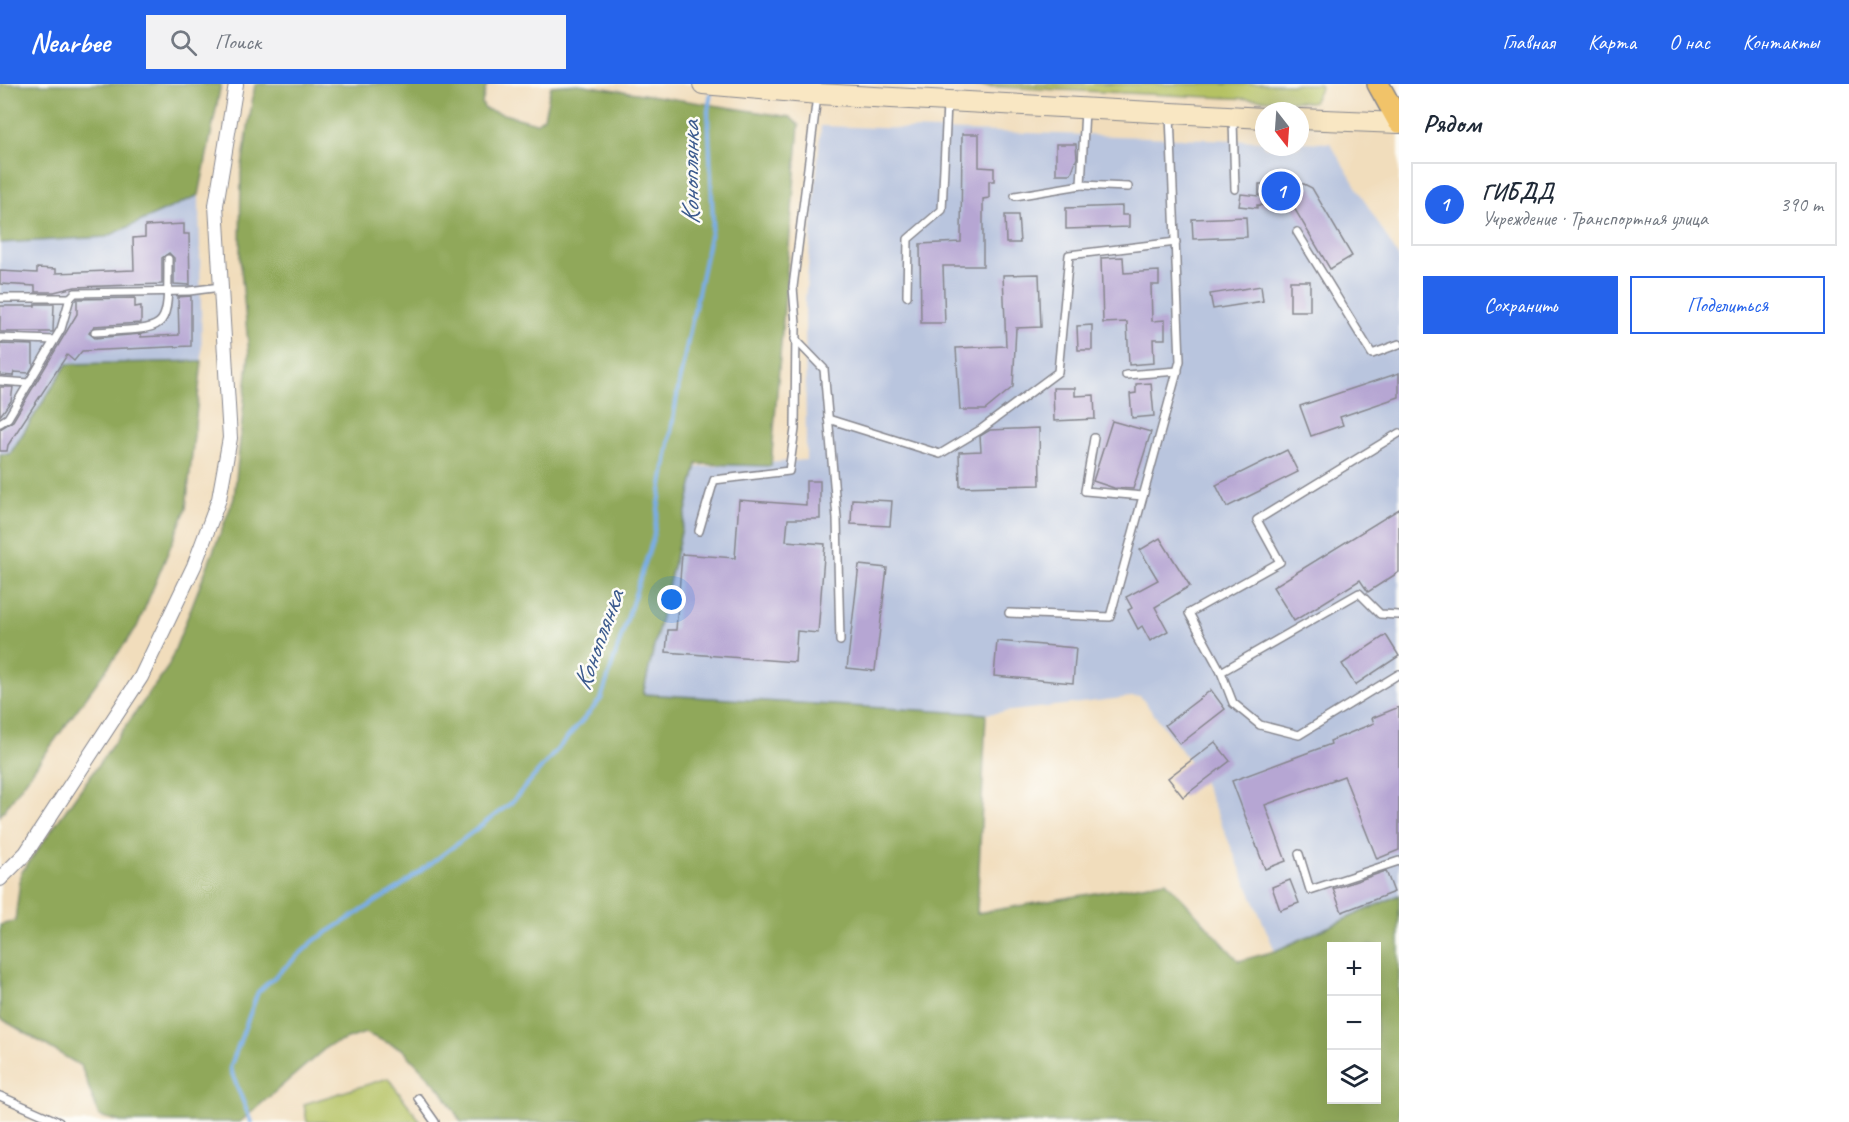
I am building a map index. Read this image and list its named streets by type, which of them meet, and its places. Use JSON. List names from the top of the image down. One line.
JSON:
{"water":["Коноплянка"],"north":"bottom","page":{"header":"Nearbee","search":"Поиск","nav":["Главная","Карта","О нас","Контакты"],"heading":"Рядом","list":[{"mark":"1","name":"ГИБДД","note":"Учреждение · Транспортная улица","value":"390 m"}],"pins":"1","buttons":["Сохранить","Поделиться"],"map_buttons":["+","−"]}}
